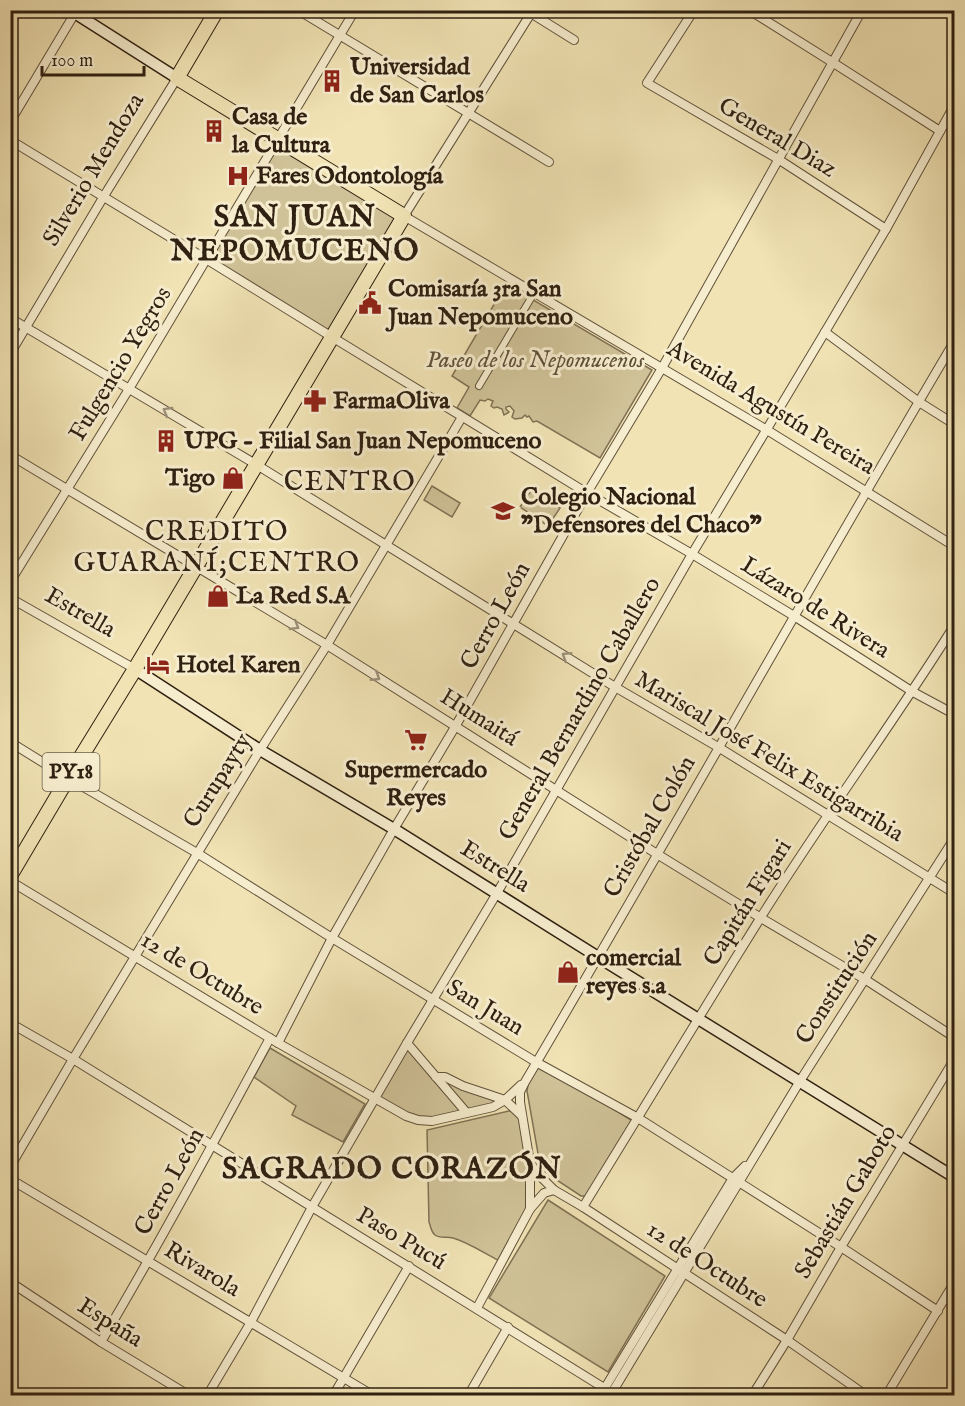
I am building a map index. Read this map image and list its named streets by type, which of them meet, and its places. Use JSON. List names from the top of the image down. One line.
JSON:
{"streets":{"highway":["Silverio Mendoza","Avenida Agustín Pereira","PY18"],"main road":["Estrella"],"street":["General Diaz","Fulgencio Yegros","Lázaro de Rivera","Cerro León","General Bernardino Caballero","Humaitá","Mariscal José Felix Estigarribia","Curupayty","Cristóbal Colón","Capitán Figari","12 de Octubre","Constitución","San Juan","Sebastián Gaboto","Paso Pucú","Rivarola","España"]},"crossings":[["General Diaz","Cerro León"],["General Diaz","General Bernardino Caballero"],["Silverio Mendoza","Avenida Agustín Pereira"],["Silverio Mendoza","Lázaro de Rivera"],["Silverio Mendoza","Mariscal José Felix Estigarribia"],["Fulgencio Yegros","Avenida Agustín Pereira"],["Fulgencio Yegros","Lázaro de Rivera"],["Fulgencio Yegros","Humaitá"],["Fulgencio Yegros","Mariscal José Felix Estigarribia"],["Avenida Agustín Pereira","Cerro León"],["Avenida Agustín Pereira","General Bernardino Caballero"],["Avenida Agustín Pereira","Cristóbal Colón"],["Lázaro de Rivera","Cerro León"],["Lázaro de Rivera","General Bernardino Caballero"],["Lázaro de Rivera","PY18"],["Lázaro de Rivera","Curupayty"],["Lázaro de Rivera","Cristóbal Colón"],["Lázaro de Rivera","Capitán Figari"],["Estrella","Cerro León"],["Estrella","General Bernardino Caballero"],["Estrella","PY18"],["Estrella","Curupayty"],["Estrella","Cristóbal Colón"],["Estrella","Capitán Figari"],["Estrella","Constitución"],["Estrella","Sebastián Gaboto"],["Cerro León","Humaitá"],["Cerro León","Mariscal José Felix Estigarribia"],["Cerro León","12 de Octubre"],["Cerro León","San Juan"],["Cerro León","Paso Pucú"],["Cerro León","Rivarola"],["Cerro León","España"],["General Bernardino Caballero","Humaitá"],["General Bernardino Caballero","Mariscal José Felix Estigarribia"],["General Bernardino Caballero","12 de Octubre"],["General Bernardino Caballero","San Juan"],["General Bernardino Caballero","Paso Pucú"],["General Bernardino Caballero","Rivarola"],["Humaitá","PY18"],["Humaitá","Curupayty"],["Humaitá","Cristóbal Colón"],["Humaitá","Capitán Figari"],["Humaitá","Constitución"],["Mariscal José Felix Estigarribia","PY18"],["Mariscal José Felix Estigarribia","Curupayty"],["Mariscal José Felix Estigarribia","Cristóbal Colón"],["Mariscal José Felix Estigarribia","Capitán Figari"],["Mariscal José Felix Estigarribia","Constitución"],["PY18","San Juan"],["Curupayty","12 de Octubre"],["Curupayty","San Juan"],["Curupayty","Paso Pucú"],["Cristóbal Colón","San Juan"],["Capitán Figari","12 de Octubre"],["Capitán Figari","San Juan"],["12 de Octubre","Constitución"],["12 de Octubre","Sebastián Gaboto"],["Constitución","San Juan"],["Constitución","Paso Pucú"],["San Juan","Sebastián Gaboto"]],"districts":["SAN JUAN NEPOMUCENO","CENTRO","CREDITO GUARANÍ;CENTRO","SAGRADO CORAZÓN"],"parks":["Paseo de los Nepomucenos"],"places":{"building":["Universidad de San Carlos","Casa de la Cultura","UPG - Filial San Juan Nepomuceno"],"hospital":["Fares Odontología"],"public building":["Comisaría 3ra San Juan Nepomuceno"],"pharmacy":["FarmaOliva"],"shop":["Tigo","La Red S.A","comercial reyes s.a"],"school or university":["Colegio Nacional \"Defensores del Chaco\""],"hotel":["Hotel Karen"],"supermarket":["Supermercado Reyes"]},"scale_bar":"100 m"}
